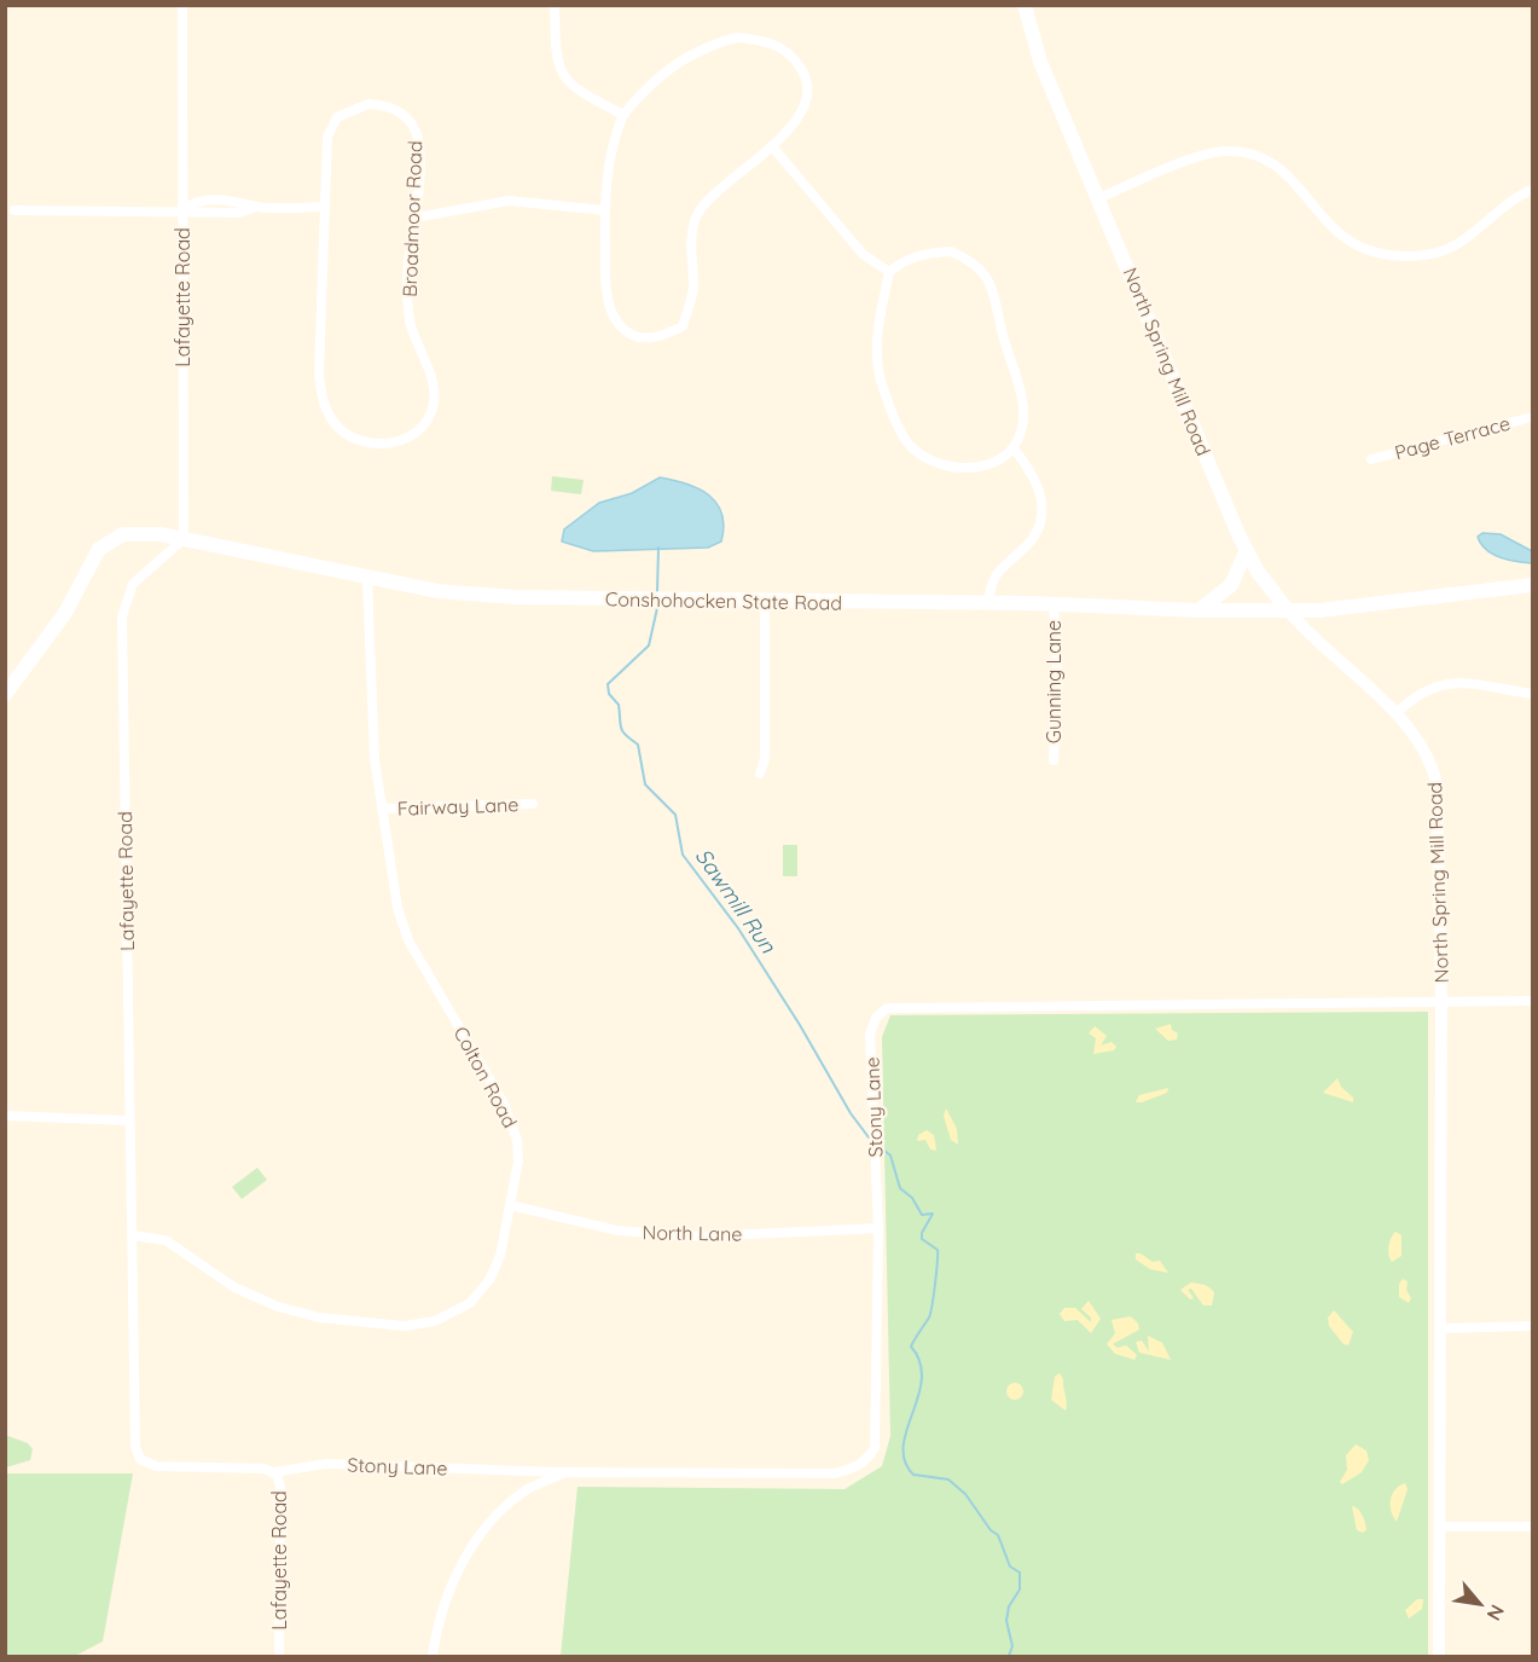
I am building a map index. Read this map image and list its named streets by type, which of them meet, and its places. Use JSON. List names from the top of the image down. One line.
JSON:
{"streets":{"main road":["North Spring Mill Road","Conshohocken State Road"],"street":["Broadmoor Road","Lafayette Road","Page Terrace","Gunning Lane","Fairway Lane","Colton Road","Stony Lane","North Lane"]},"crossings":[["Lafayette Road","Conshohocken State Road"],["Lafayette Road","Colton Road"],["Lafayette Road","Stony Lane"],["North Spring Mill Road","Conshohocken State Road"],["North Spring Mill Road","Stony Lane"],["Conshohocken State Road","Gunning Lane"],["Conshohocken State Road","Colton Road"],["Fairway Lane","Colton Road"],["Colton Road","North Lane"],["Stony Lane","North Lane"]],"water":["Sawmill Run"],"north":"bottom right"}
